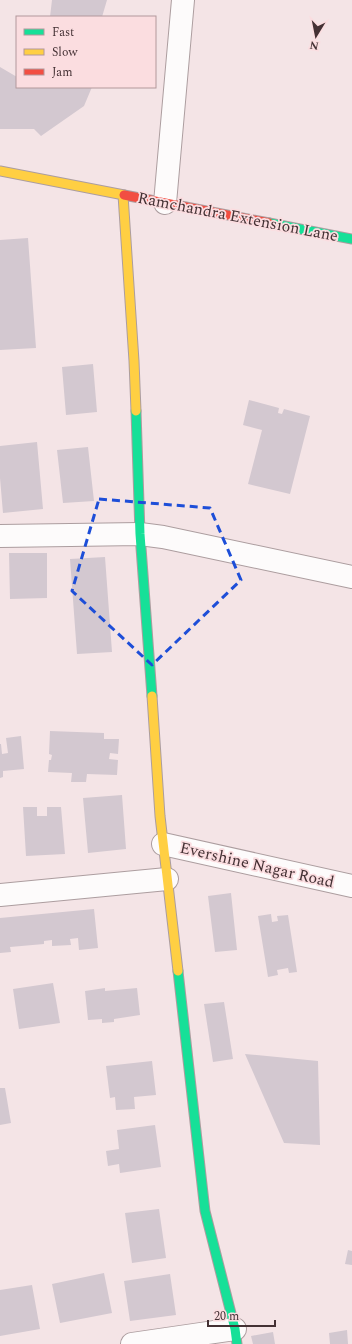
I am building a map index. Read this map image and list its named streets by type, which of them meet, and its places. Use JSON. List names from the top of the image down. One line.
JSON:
{"streets":{"street":["Ramchandra Extension Lane","Evershine Nagar Road"]},"legend":["Fast","Slow","Jam"],"scale_bar":"20 m","north":"bottom"}
